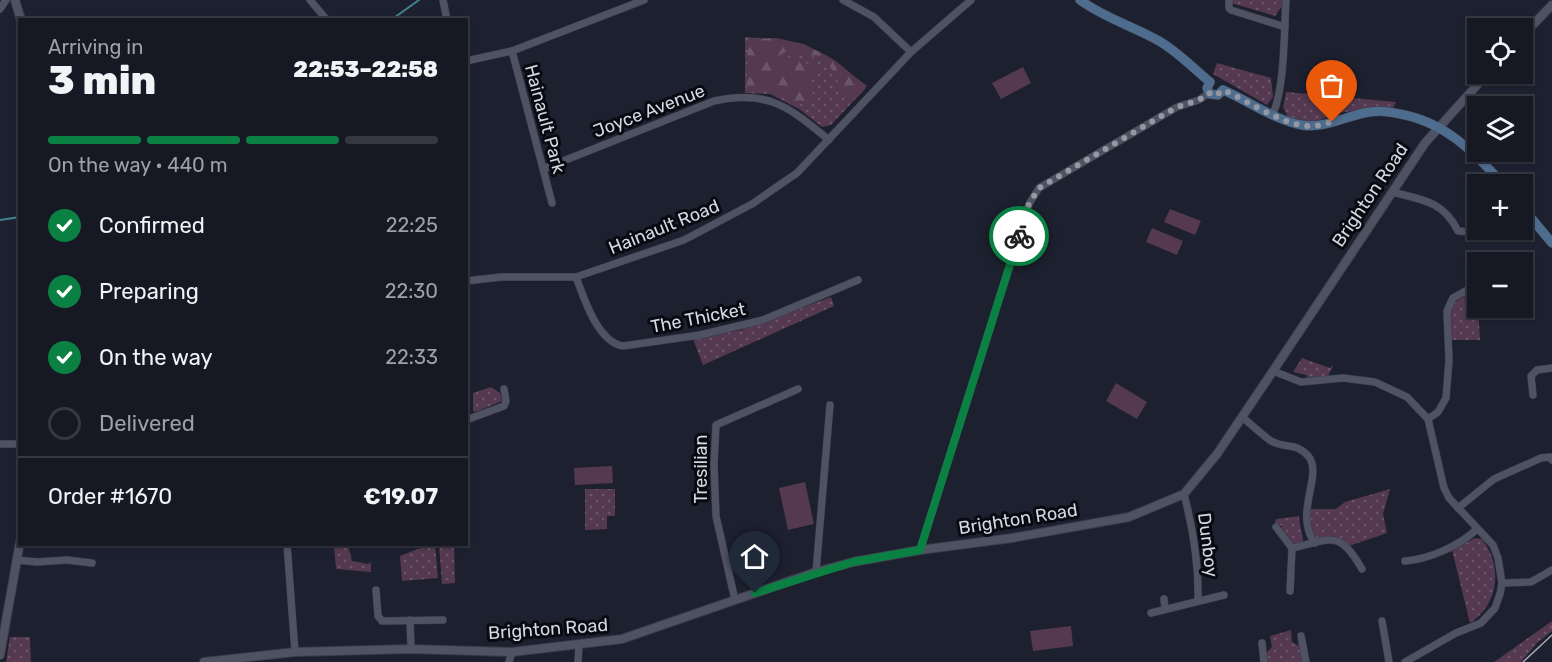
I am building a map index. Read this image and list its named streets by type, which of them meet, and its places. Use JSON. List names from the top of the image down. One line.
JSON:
{"streets":{"street":["Joyce Avenue","Hainault Park","Brighton Road","Hainault Road","The Thicket","Tresilian","Dunboy"]},"crossings":[["Joyce Avenue","Hainault Park"],["Joyce Avenue","Hainault Road"],["Brighton Road","Tresilian"],["Brighton Road","Dunboy"],["Hainault Road","The Thicket"]],"page":{"map_buttons":["+","−"],"heading":["3 min","Arriving in","22:53–22:58"],"panel":["Order #1670","€19.07"],"bar":"On the way · 440 m","list":[["Confirmed","22:25"],["Preparing","22:30"],["On the way","22:33"],"Delivered"]}}
